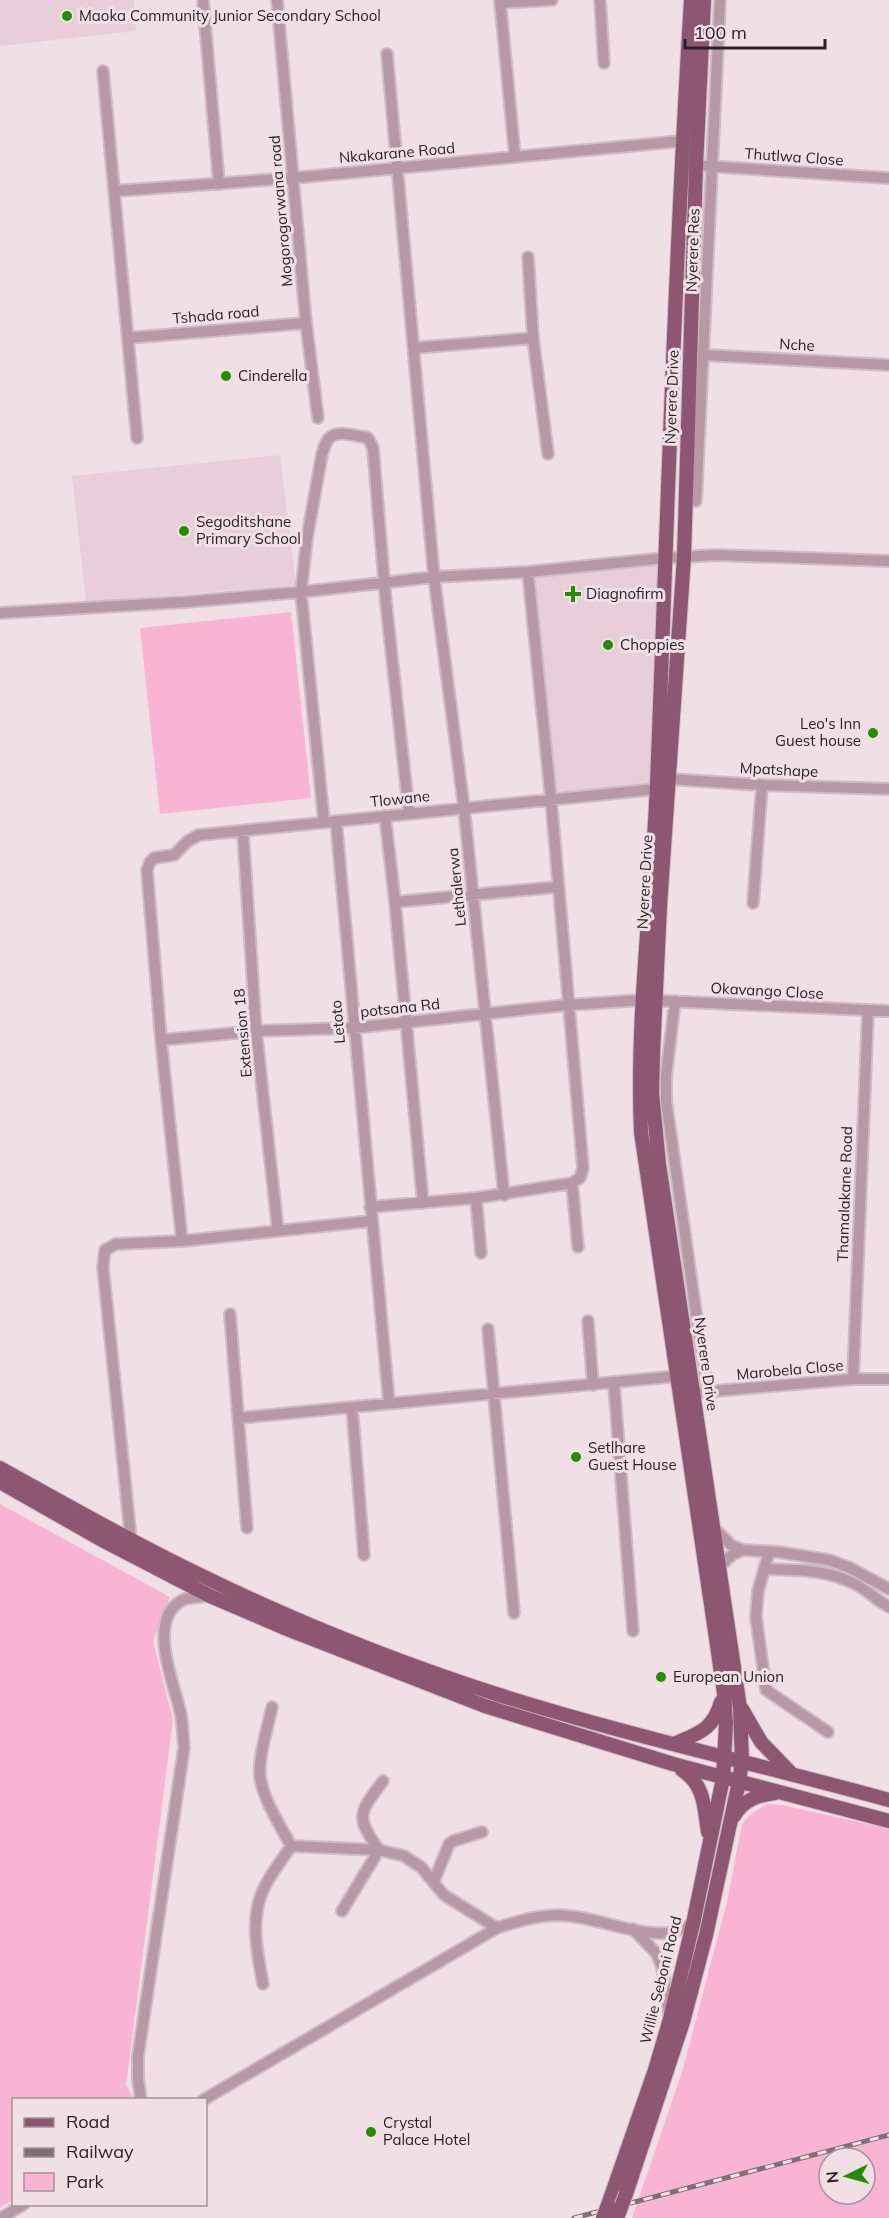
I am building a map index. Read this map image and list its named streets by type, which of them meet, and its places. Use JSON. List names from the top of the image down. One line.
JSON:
{"streets":{"main road":["Nyerere Drive","Willie Seboni Road"],"street":["Nkakarane Road","Thutlwa Close","Mogorogorwana road","Nyerere Res","Tshada road","Nche","Mpatshape","Tlowane","Lethalerwa","Okavango Close","potsana Rd","Letoto","Extension 18","Thamalakane Road","Marobela Close"]},"crossings":[["Nkakarane Road","Mogorogorwana road"],["Nkakarane Road","Nyerere Drive"],["Nkakarane Road","Lethalerwa"],["Thutlwa Close","Nyerere Res"],["Thutlwa Close","Nyerere Drive"],["Mogorogorwana road","Tshada road"],["Nyerere Res","Nche"],["Nyerere Drive","Mpatshape"],["Nyerere Drive","Tlowane"],["Nyerere Drive","Okavango Close"],["Nyerere Drive","potsana Rd"],["Nyerere Drive","Marobela Close"],["Nyerere Drive","Willie Seboni Road"],["Tlowane","Lethalerwa"],["Tlowane","potsana Rd"],["Tlowane","Letoto"],["Tlowane","Extension 18"],["Lethalerwa","potsana Rd"],["Okavango Close","potsana Rd"],["Okavango Close","Thamalakane Road"],["potsana Rd","Letoto"],["potsana Rd","Extension 18"],["Thamalakane Road","Marobela Close"]],"places":{"other":["Maoka Community Junior Secondary School","Cinderella","Segoditshane Primary School","Choppies","Leo's Inn Guest house","Setlhare Guest House","European Union","Crystal Palace Hotel"],"health":["Diagnofirm"]},"legend":["Road","Railway","Park"],"scale_bar":"100 m","north":"left"}
